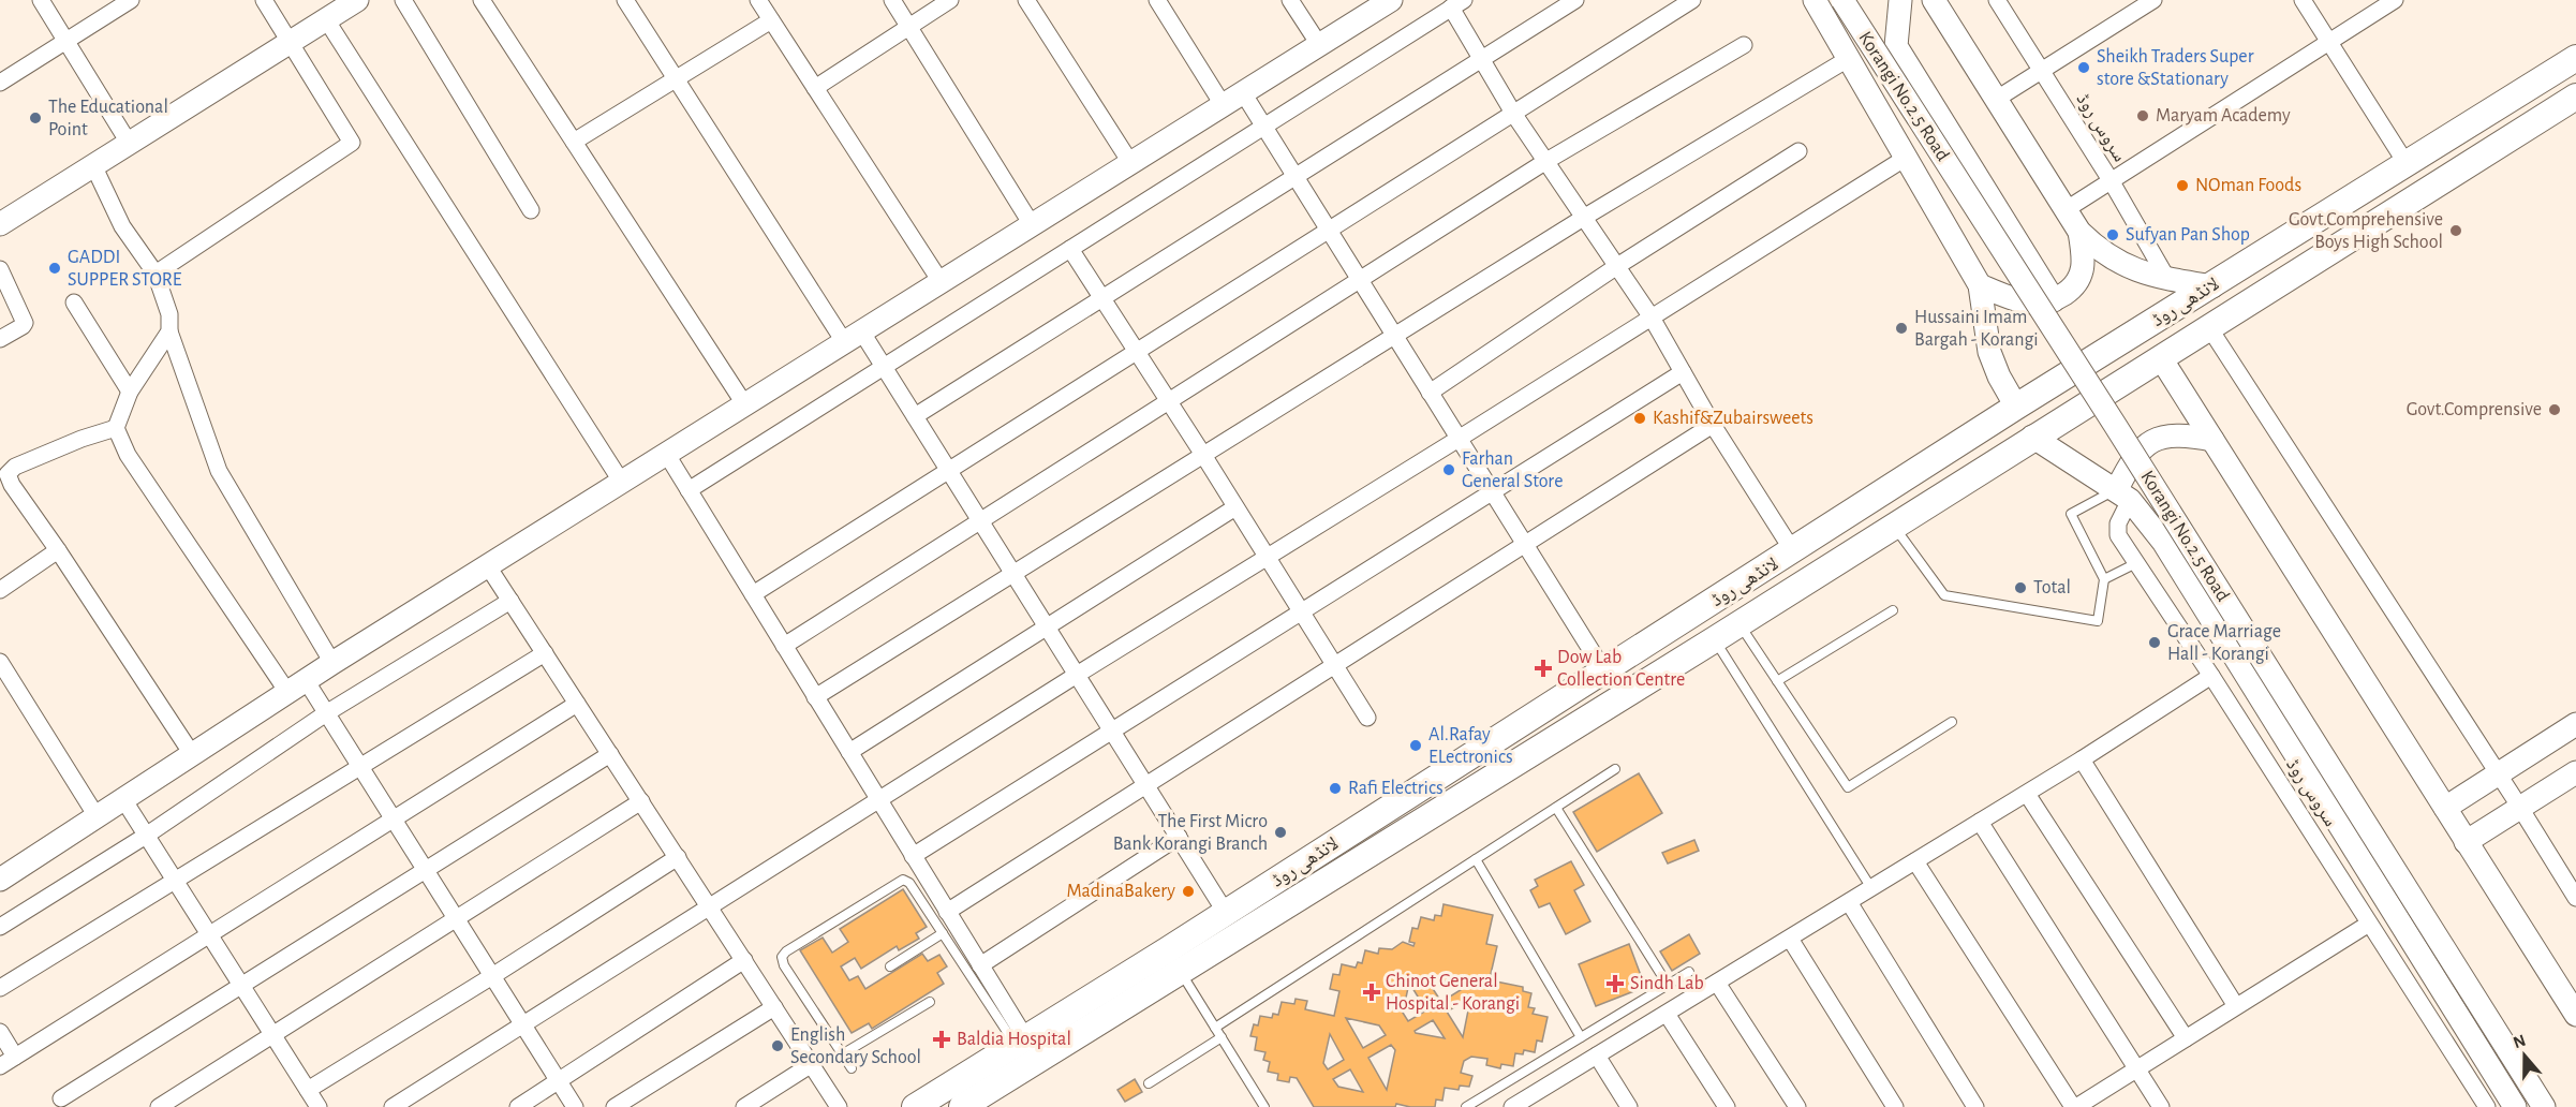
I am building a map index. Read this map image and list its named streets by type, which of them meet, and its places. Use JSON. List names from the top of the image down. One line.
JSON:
{"streets":{"main road":["Korangi No.2.5 Road","لانڈھی روڈ"],"street":["سروس روڈ"]},"places":{"other":["Sheikh Traders Super store &Stationary","Maryam Academy","The Educational Point","NOman Foods","Govt.Comprehensive Boys High School","Sufyan Pan Shop","GADDI SUPPER STORE","Hussaini Imam Bargah - Korangi","Govt.Comprensive","Kashif&Zubairsweets","Farhan General Store","Total","Grace Marriage Hall - Korangi","Al.Rafay ELectronics","Rafi Electrics","The First Micro Bank Korangi Branch","MadinaBakery","English Secondary School"],"health":["Dow Lab Collection Centre","Sindh Lab","Chinot General Hospital - Korangi","Baldia Hospital"]},"north":"top"}
